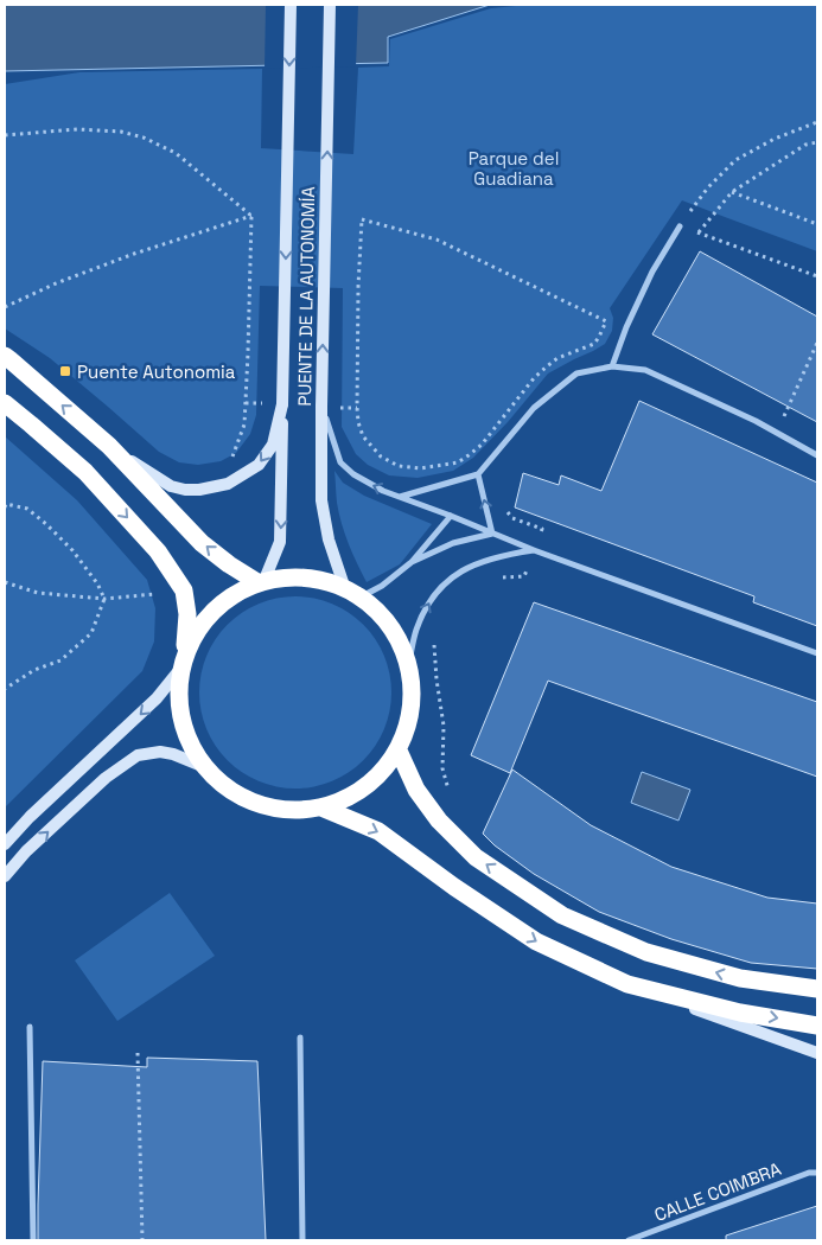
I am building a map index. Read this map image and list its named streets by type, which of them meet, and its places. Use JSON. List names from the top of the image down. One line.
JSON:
{"streets":{"main road":["PUENTE DE LA AUTONOMÍA"],"street":["CALLE COIMBRA"]},"parks":["Parque del Guadiana"],"places":{"transit":["Puente Autonomia"]}}
